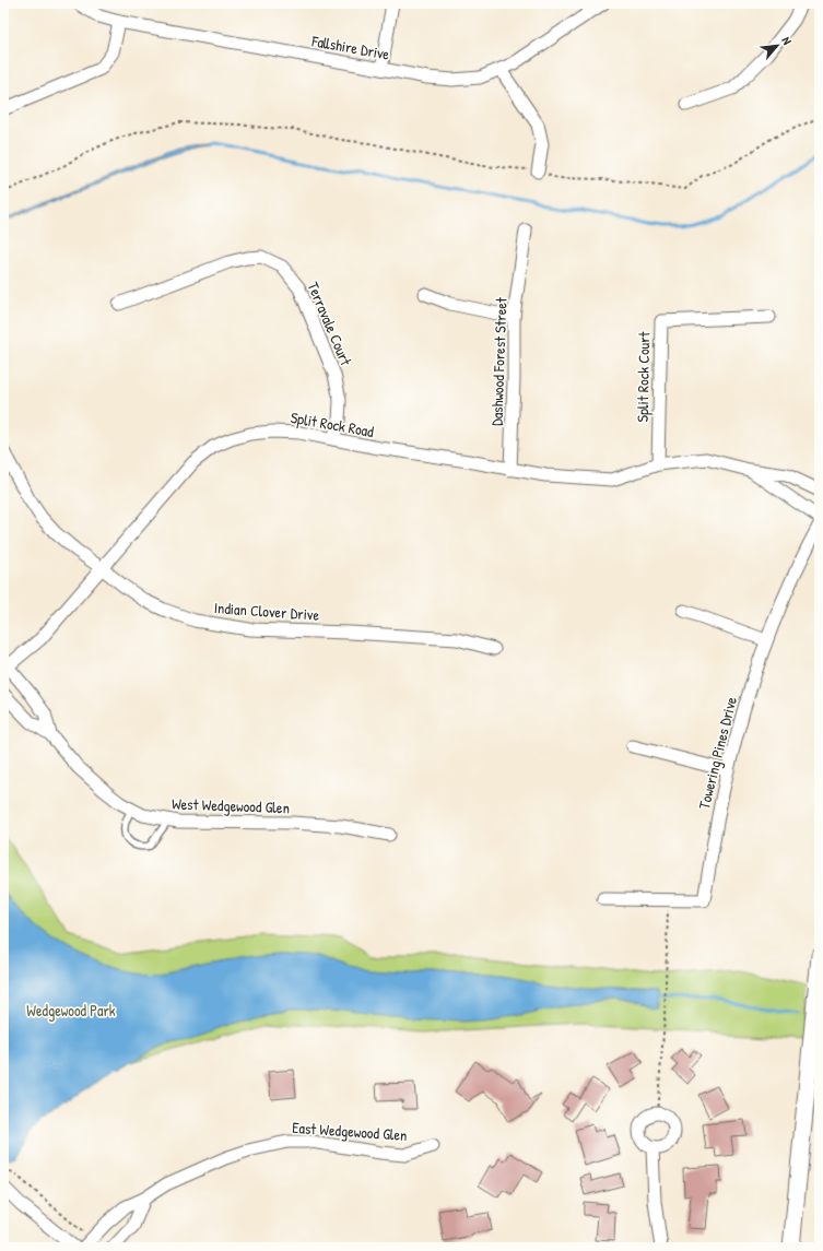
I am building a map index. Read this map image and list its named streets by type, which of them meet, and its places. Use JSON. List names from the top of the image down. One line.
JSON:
{"streets":{"street":["Fallshire Drive","Terravale Court","Dashwood Forest Street","Split Rock Court","Split Rock Road","Indian Clover Drive","Towering Pines Drive","West Wedgewood Glen","East Wedgewood Glen"]},"crossings":[["Terravale Court","Split Rock Road"],["Dashwood Forest Street","Split Rock Road"],["Split Rock Court","Split Rock Road"],["Split Rock Road","Indian Clover Drive"],["Split Rock Road","West Wedgewood Glen"]],"parks":["Wedgewood Park"],"north":"top right"}
